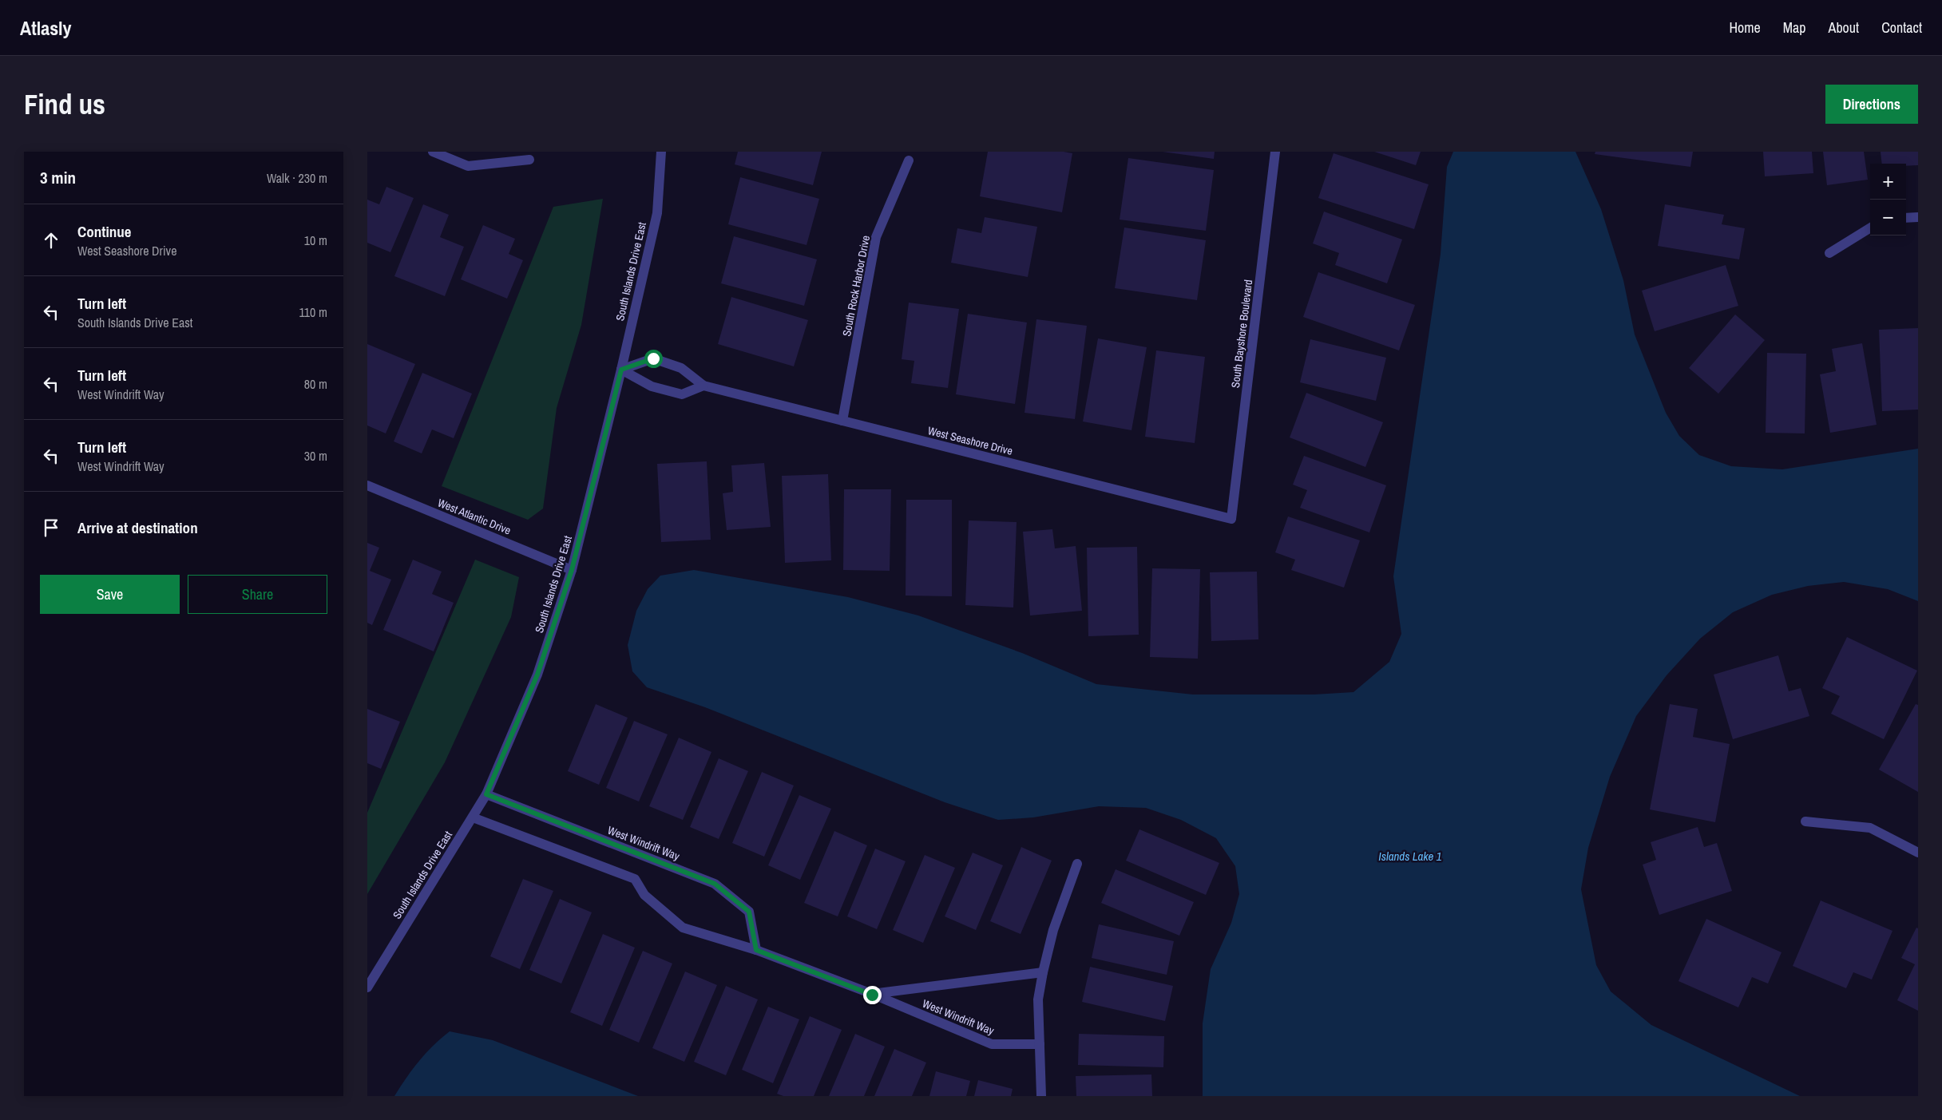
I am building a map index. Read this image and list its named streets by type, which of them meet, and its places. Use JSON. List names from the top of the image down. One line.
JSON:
{"streets":{"street":["South Islands Drive East","South Rock Harbor Drive","South Bayshore Boulevard","West Seashore Drive","West Atlantic Drive","West Windrift Way"]},"crossings":[["South Islands Drive East","West Seashore Drive"],["South Islands Drive East","West Atlantic Drive"],["South Islands Drive East","West Windrift Way"],["South Rock Harbor Drive","West Seashore Drive"],["South Bayshore Boulevard","West Seashore Drive"]],"water":["Islands Lake 1"],"page":{"header":"Atlasly","nav":["Home","Map","About","Contact"],"buttons":["Directions",["Save","Share"]],"title":"Find us","heading":["3 min","Walk · 230 m"],"map_buttons":["+","−"],"list":[["Continue","West Seashore Drive","10 m"],["Turn left","South Islands Drive East","110 m"],["Turn left","West Windrift Way","80 m"],["Turn left","West Windrift Way","30 m"],"Arrive at destination"]}}
